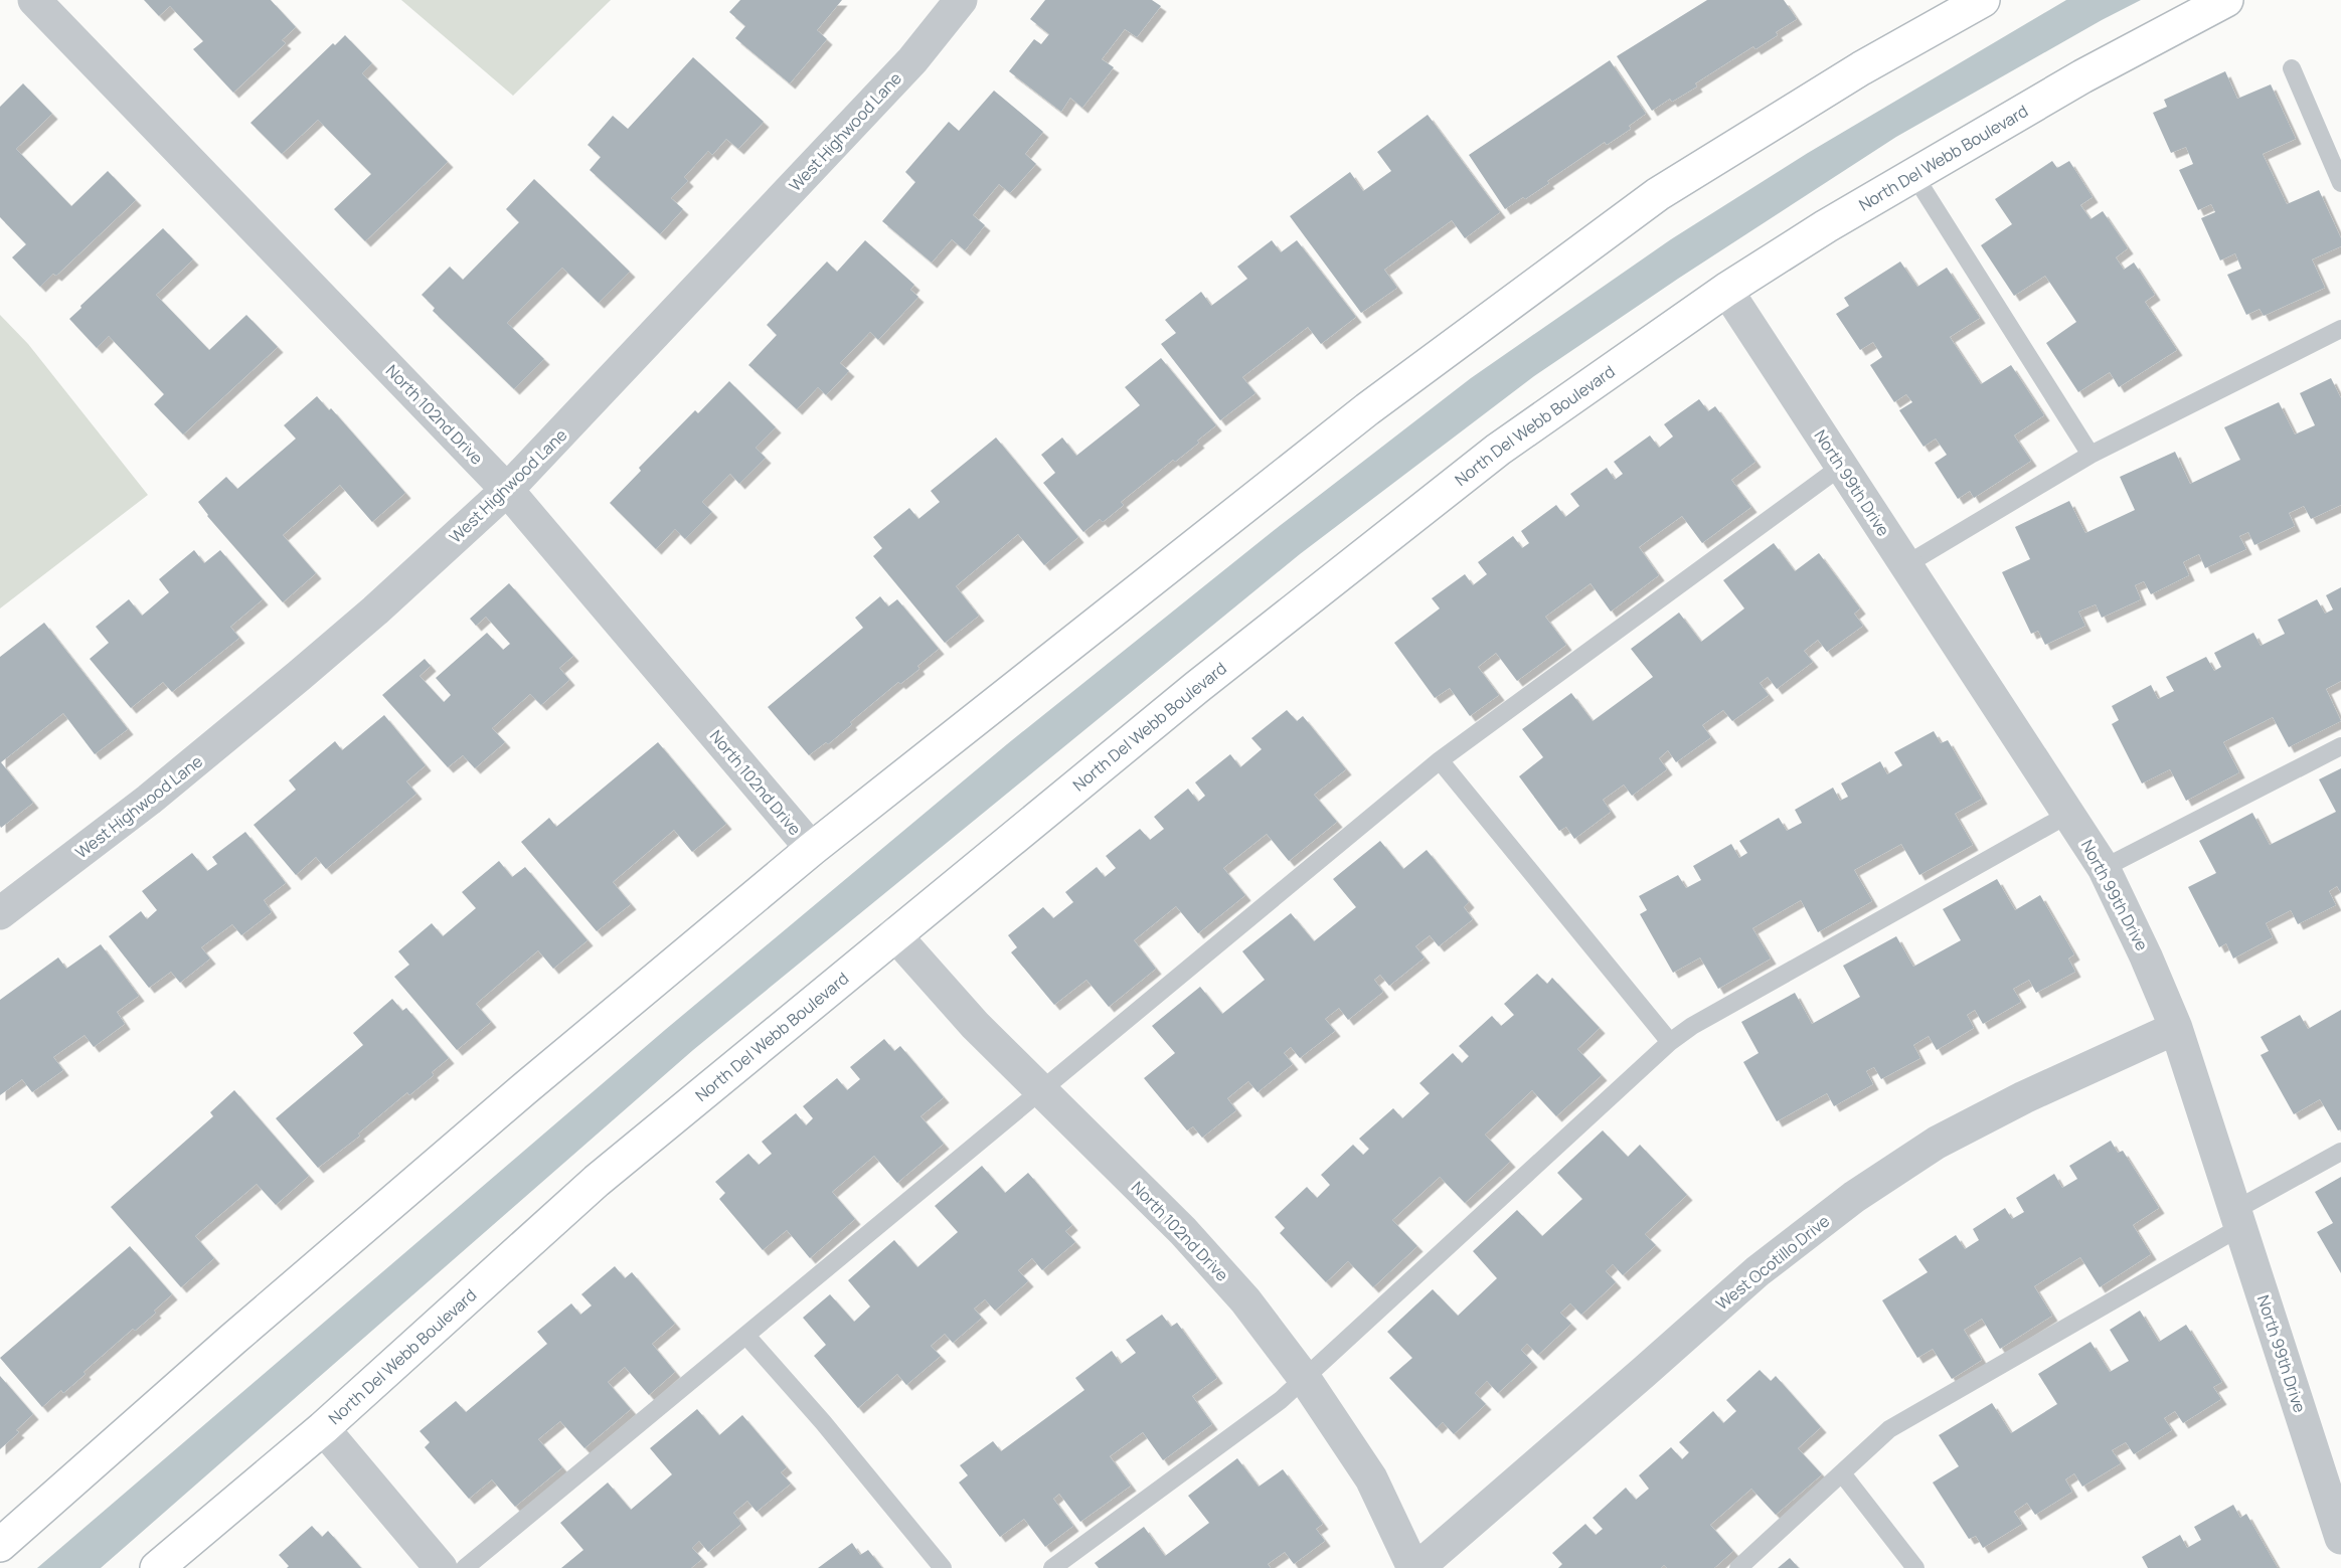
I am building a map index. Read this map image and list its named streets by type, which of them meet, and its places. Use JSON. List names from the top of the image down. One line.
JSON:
{"streets":{"street":["West Highwood Lane","North Del Webb Boulevard","North 102nd Drive","North 99th Drive","West Ocotillo Drive"]},"crossings":[["West Highwood Lane","North 102nd Drive"],["North Del Webb Boulevard","North 102nd Drive"],["North Del Webb Boulevard","North 99th Drive"],["North 102nd Drive","West Ocotillo Drive"],["North 99th Drive","West Ocotillo Drive"]]}
